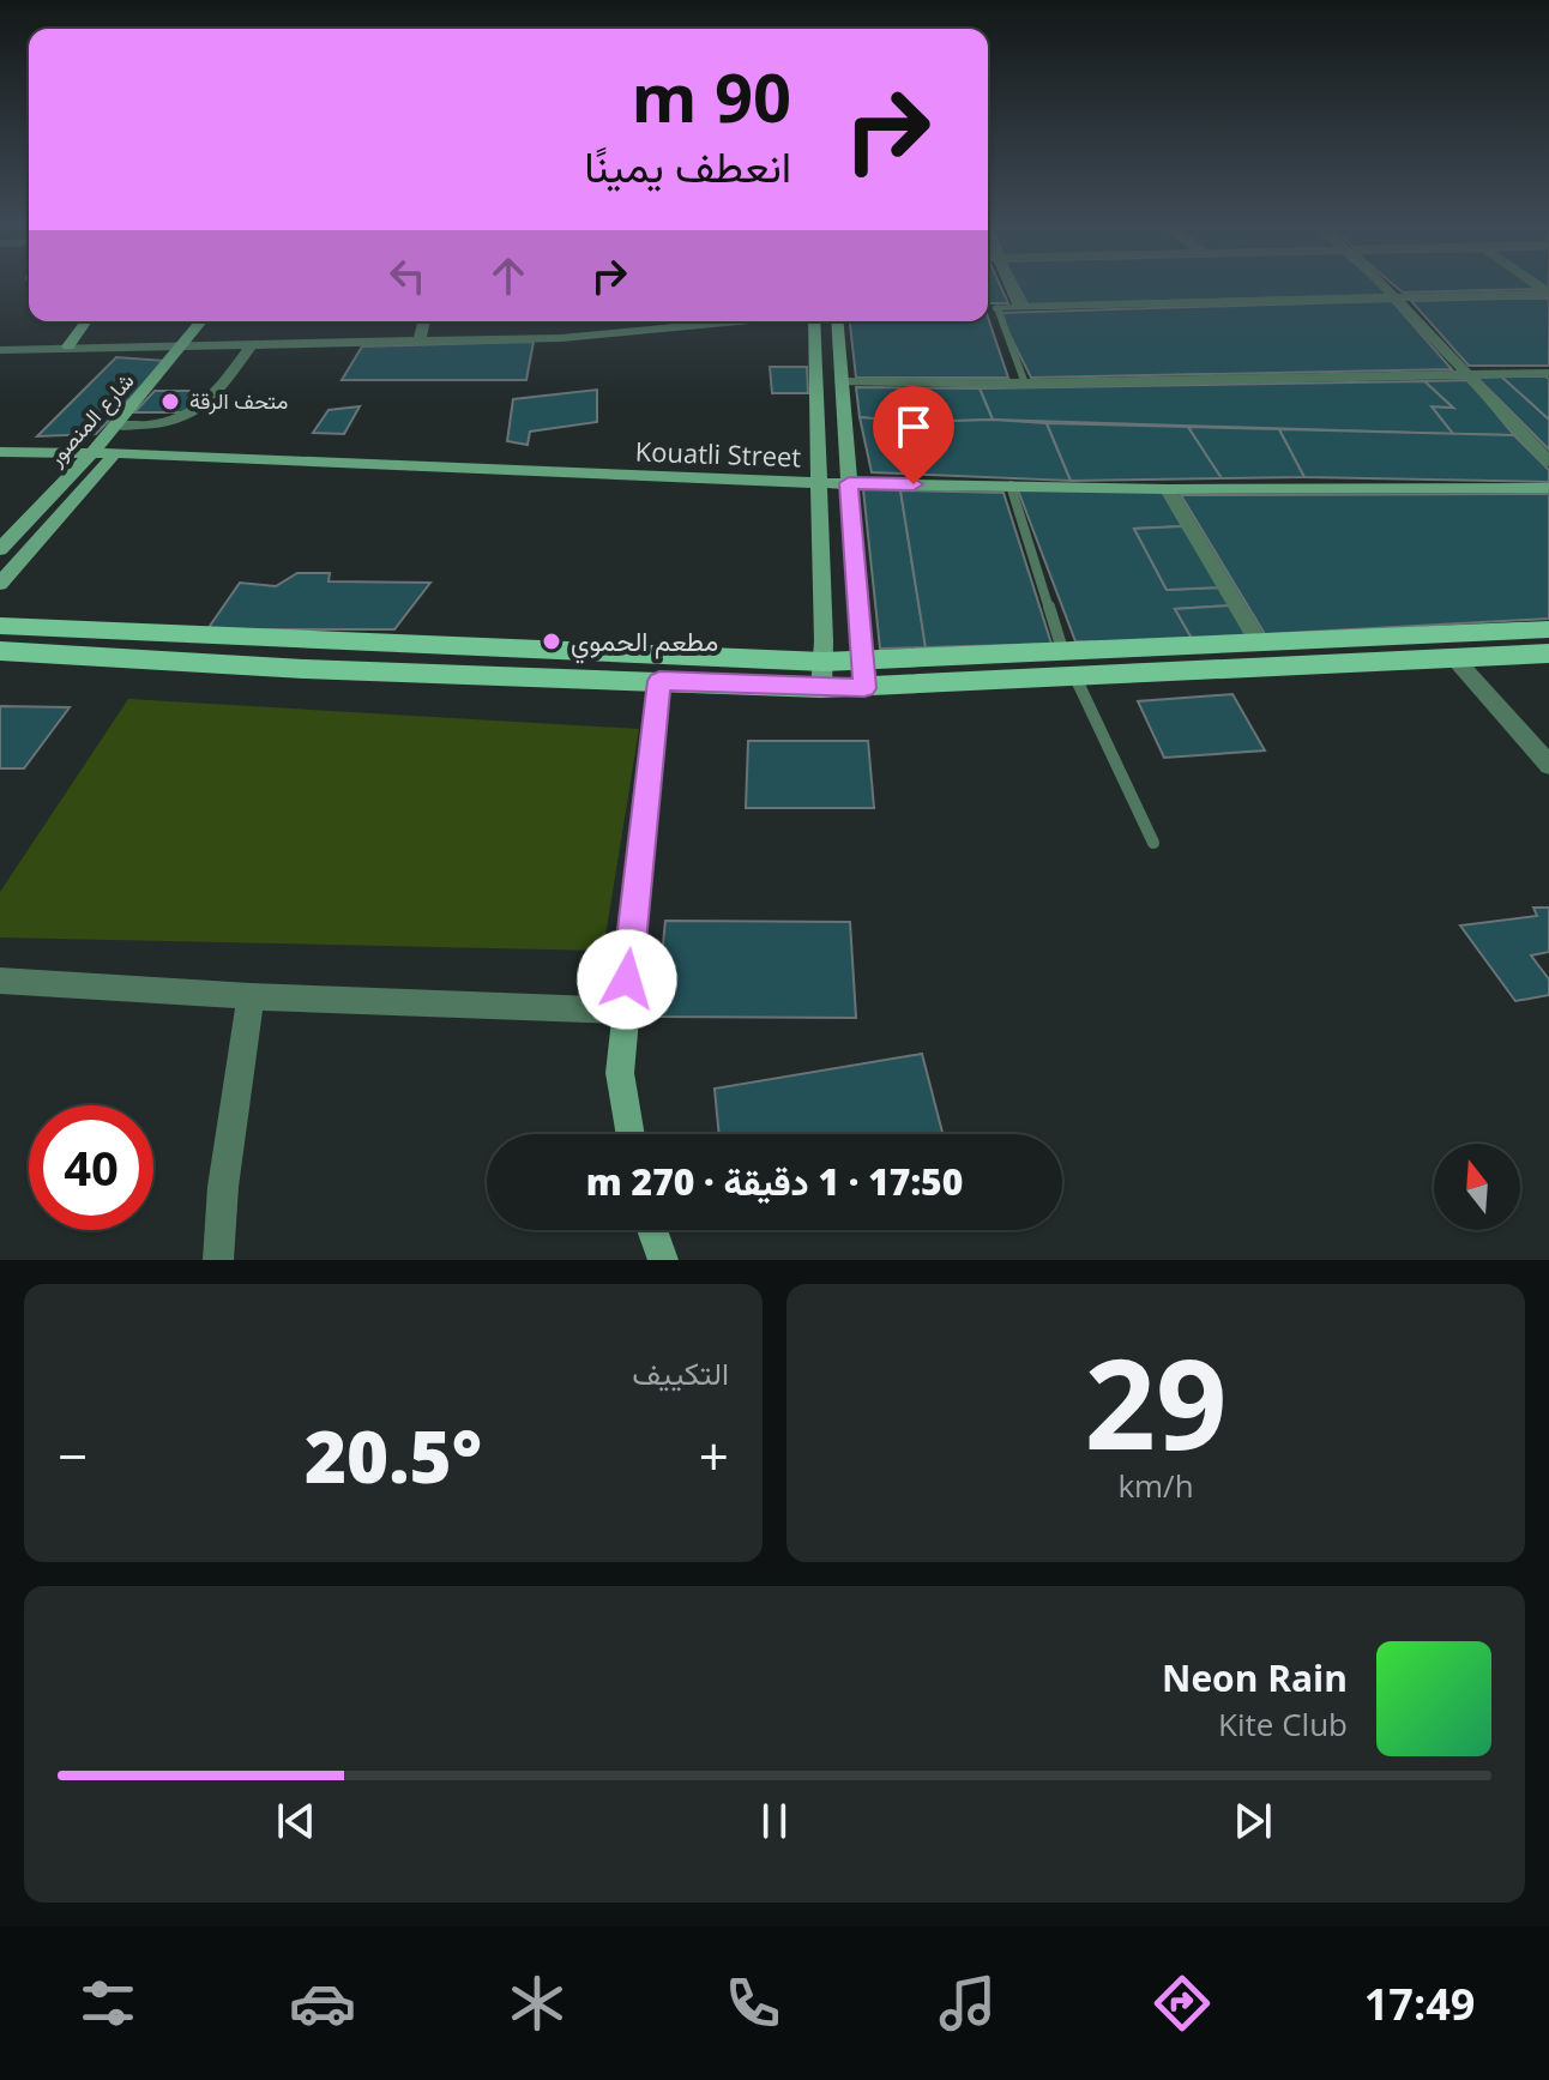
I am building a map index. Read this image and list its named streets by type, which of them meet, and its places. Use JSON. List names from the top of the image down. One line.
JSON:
{"streets":{"street":["شارع المنصور","Kouatli Street"]},"crossings":[["شارع المنصور","Kouatli Street"]],"places":["متحف الرقة","مطعم الحموي"],"north":"top","page":{"turn":["90 m","انعطف يمينًا"],"limit":"40","trip":"17:50 · 1 دقيقة · 270 m","tile":[["29","km/h"],"التكييف"],"heat":["−","20.5°","+"],"song":["Neon Rain","Kite Club"],"tabs":"17:49"}}
